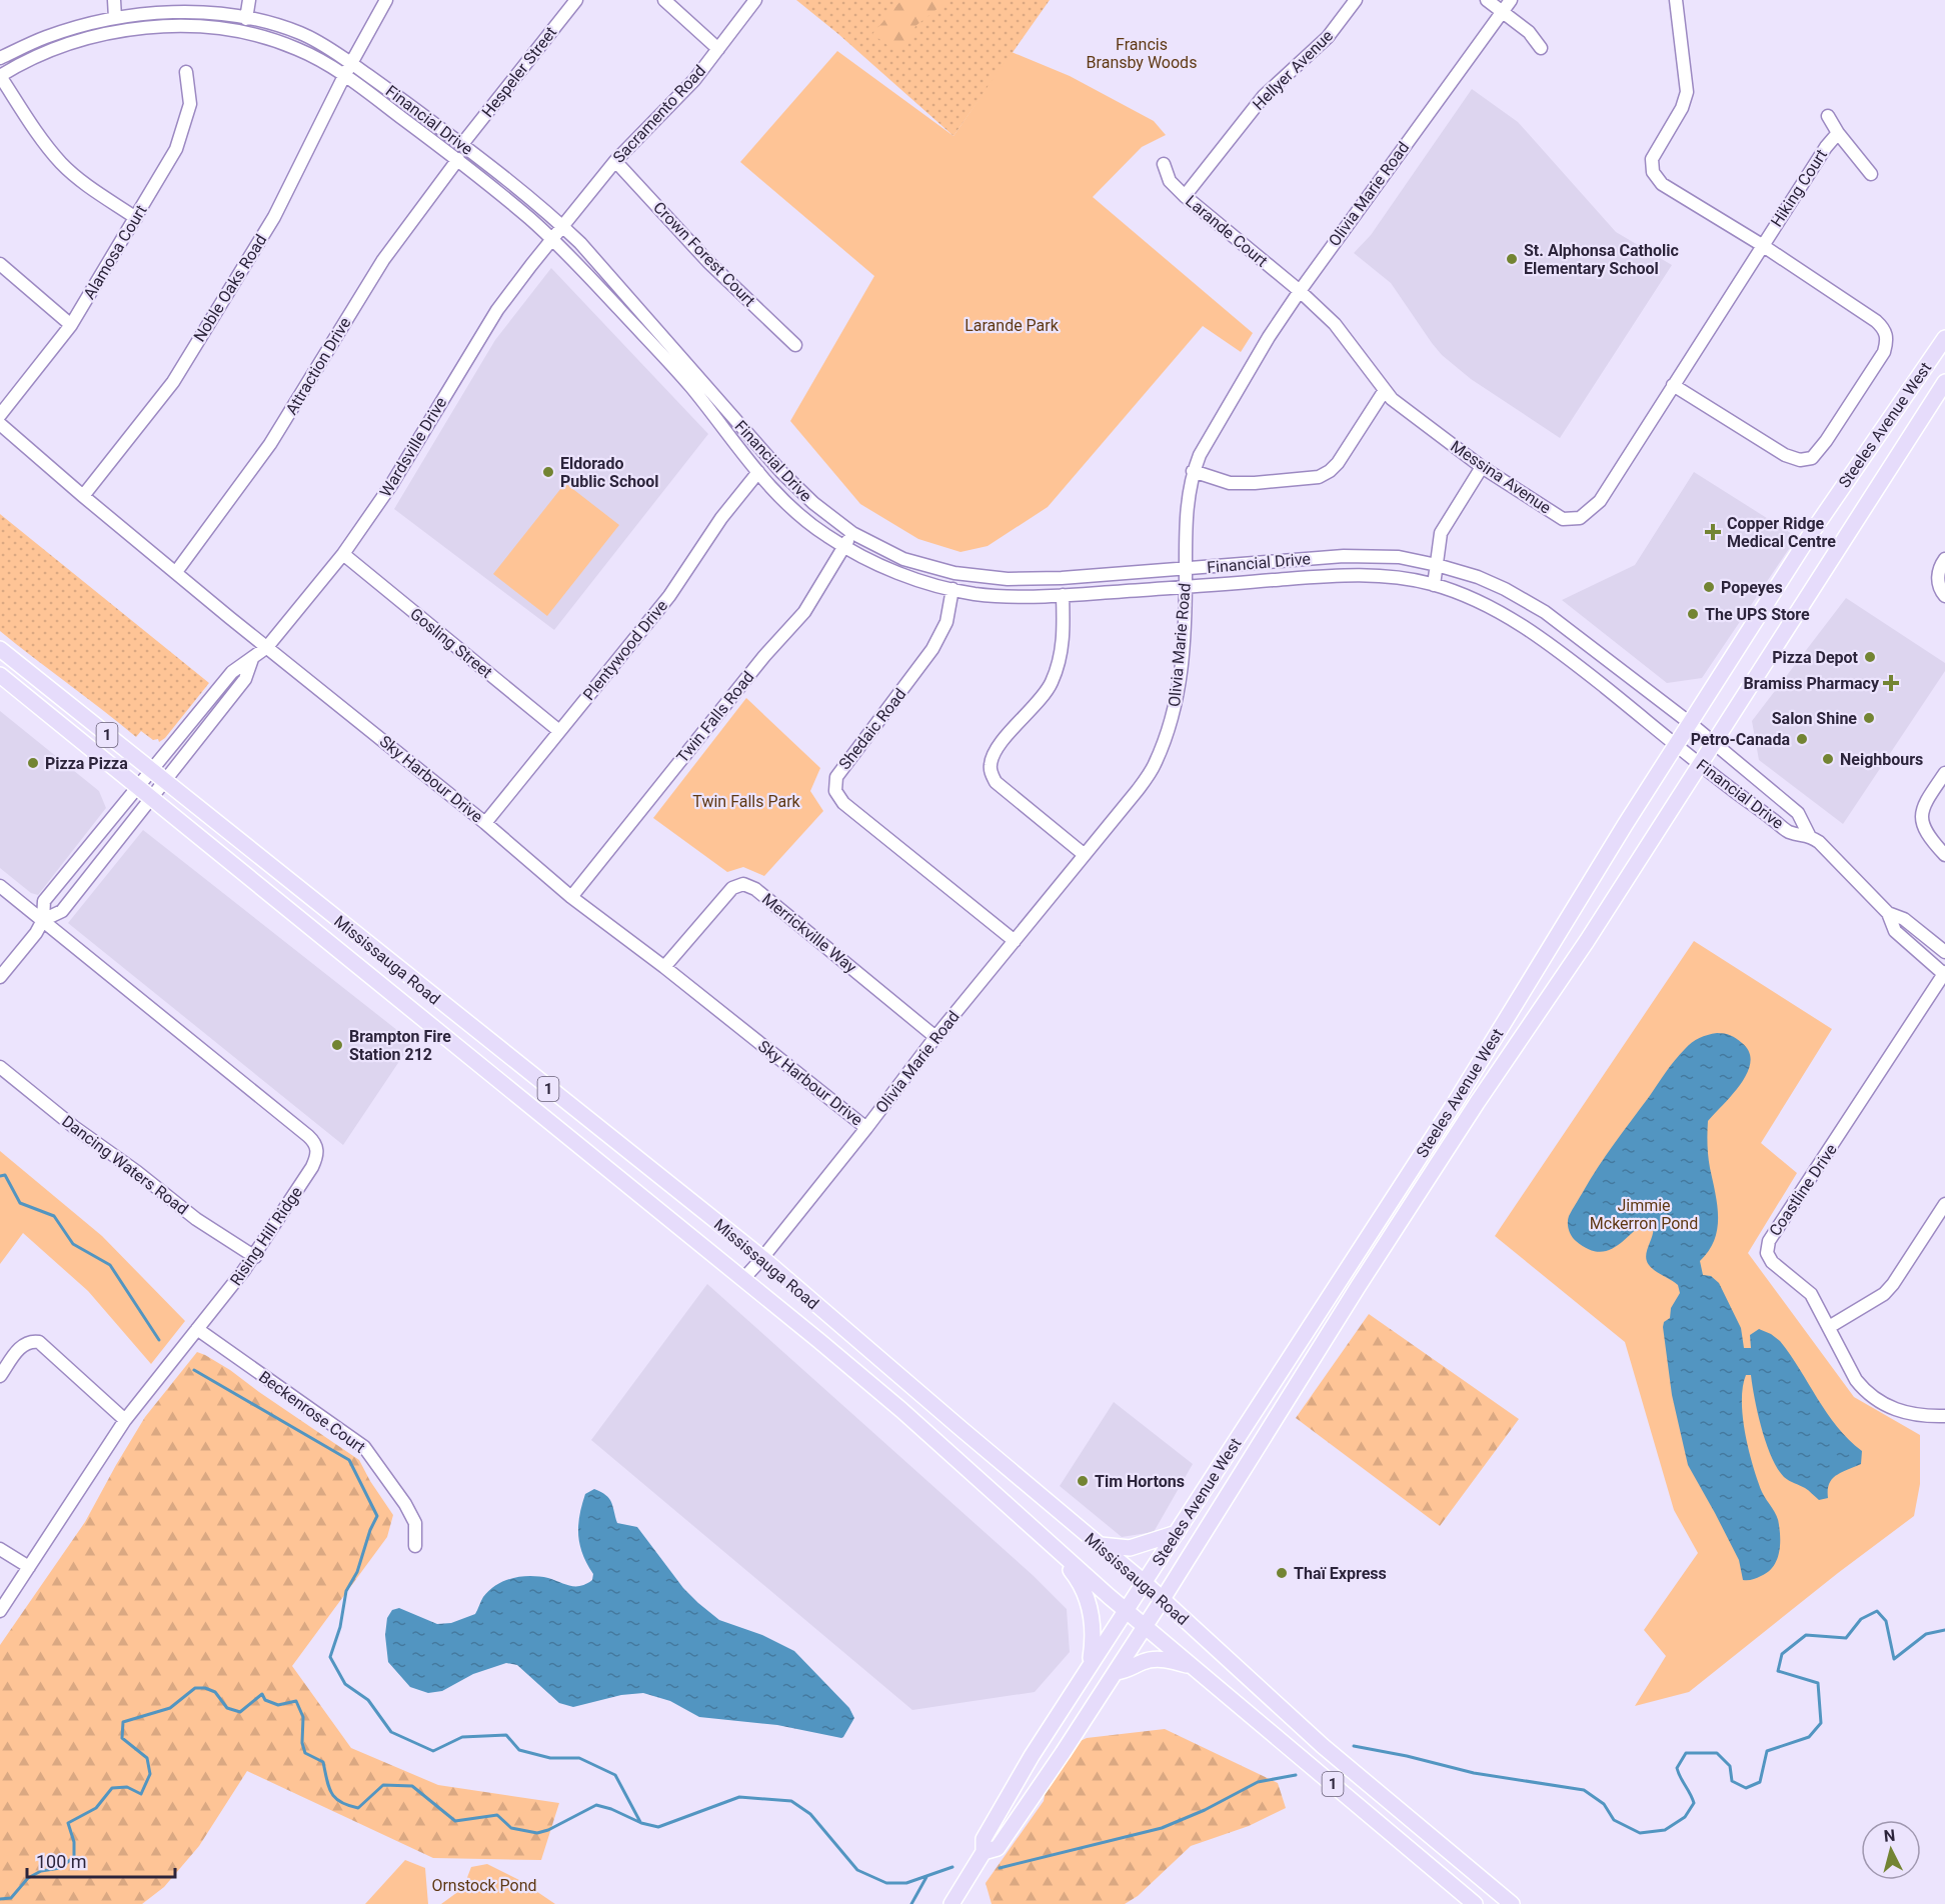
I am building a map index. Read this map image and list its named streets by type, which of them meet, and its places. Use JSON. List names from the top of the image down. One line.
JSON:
{"streets":{"main road":["Steeles Avenue West","1","Mississauga Road"],"street":["Hellyer Avenue","Hespeler Street","Sacramento Road","Financial Drive","Hiking Court","Olivia Marie Road","Larande Court","Alamosa Court","Crown Forest Court","Noble Oaks Road","Attraction Drive","Wardsville Drive","Messina Avenue","Gosling Street","Plentywood Drive","Twin Falls Road","Shedaic Road","Sky Harbour Drive","Merrickville Way","Dancing Waters Road","Coastline Drive","Rising Hill Ridge","Beckenrose Court"]},"crossings":[["Hellyer Avenue","Larande Court"],["Hespeler Street","Financial Drive"],["Sacramento Road","Financial Drive"],["Sacramento Road","Crown Forest Court"],["Sacramento Road","Wardsville Drive"],["Financial Drive","Olivia Marie Road"],["Financial Drive","Noble Oaks Road"],["Financial Drive","Attraction Drive"],["Financial Drive","Steeles Avenue West"],["Financial Drive","Wardsville Drive"],["Financial Drive","Plentywood Drive"],["Financial Drive","Twin Falls Road"],["Financial Drive","Shedaic Road"],["Financial Drive","Coastline Drive"],["Hiking Court","Messina Avenue"],["Olivia Marie Road","Larande Court"],["Olivia Marie Road","Messina Avenue"],["Olivia Marie Road","Shedaic Road"],["Olivia Marie Road","Sky Harbour Drive"],["Olivia Marie Road","Merrickville Way"],["Olivia Marie Road","Mississauga Road"],["Larande Court","Messina Avenue"],["Noble Oaks Road","Sky Harbour Drive"],["Attraction Drive","Sky Harbour Drive"],["Steeles Avenue West","Mississauga Road"],["Wardsville Drive","Gosling Street"],["Wardsville Drive","Sky Harbour Drive"],["Wardsville Drive","Mississauga Road"],["Wardsville Drive","Rising Hill Ridge"],["Gosling Street","Plentywood Drive"],["Plentywood Drive","Sky Harbour Drive"],["Twin Falls Road","Sky Harbour Drive"],["Sky Harbour Drive","Merrickville Way"],["Dancing Waters Road","Rising Hill Ridge"],["Rising Hill Ridge","Beckenrose Court"]],"parks":["Francis Bransby Woods","Larande Park","Twin Falls Park","Jimmie Mckerron Pond","Ornstock Pond"],"places":{"other":["St. Alphonsa Catholic Elementary School","Eldorado Public School","Popeyes","The UPS Store","Pizza Depot","Salon Shine","Petro-Canada","Neighbours","Pizza Pizza","Brampton Fire Station 212","Tim Hortons","Thaï Express"],"health":["Copper Ridge Medical Centre","Bramiss Pharmacy"]},"scale_bar":"100 m","north":"top"}
